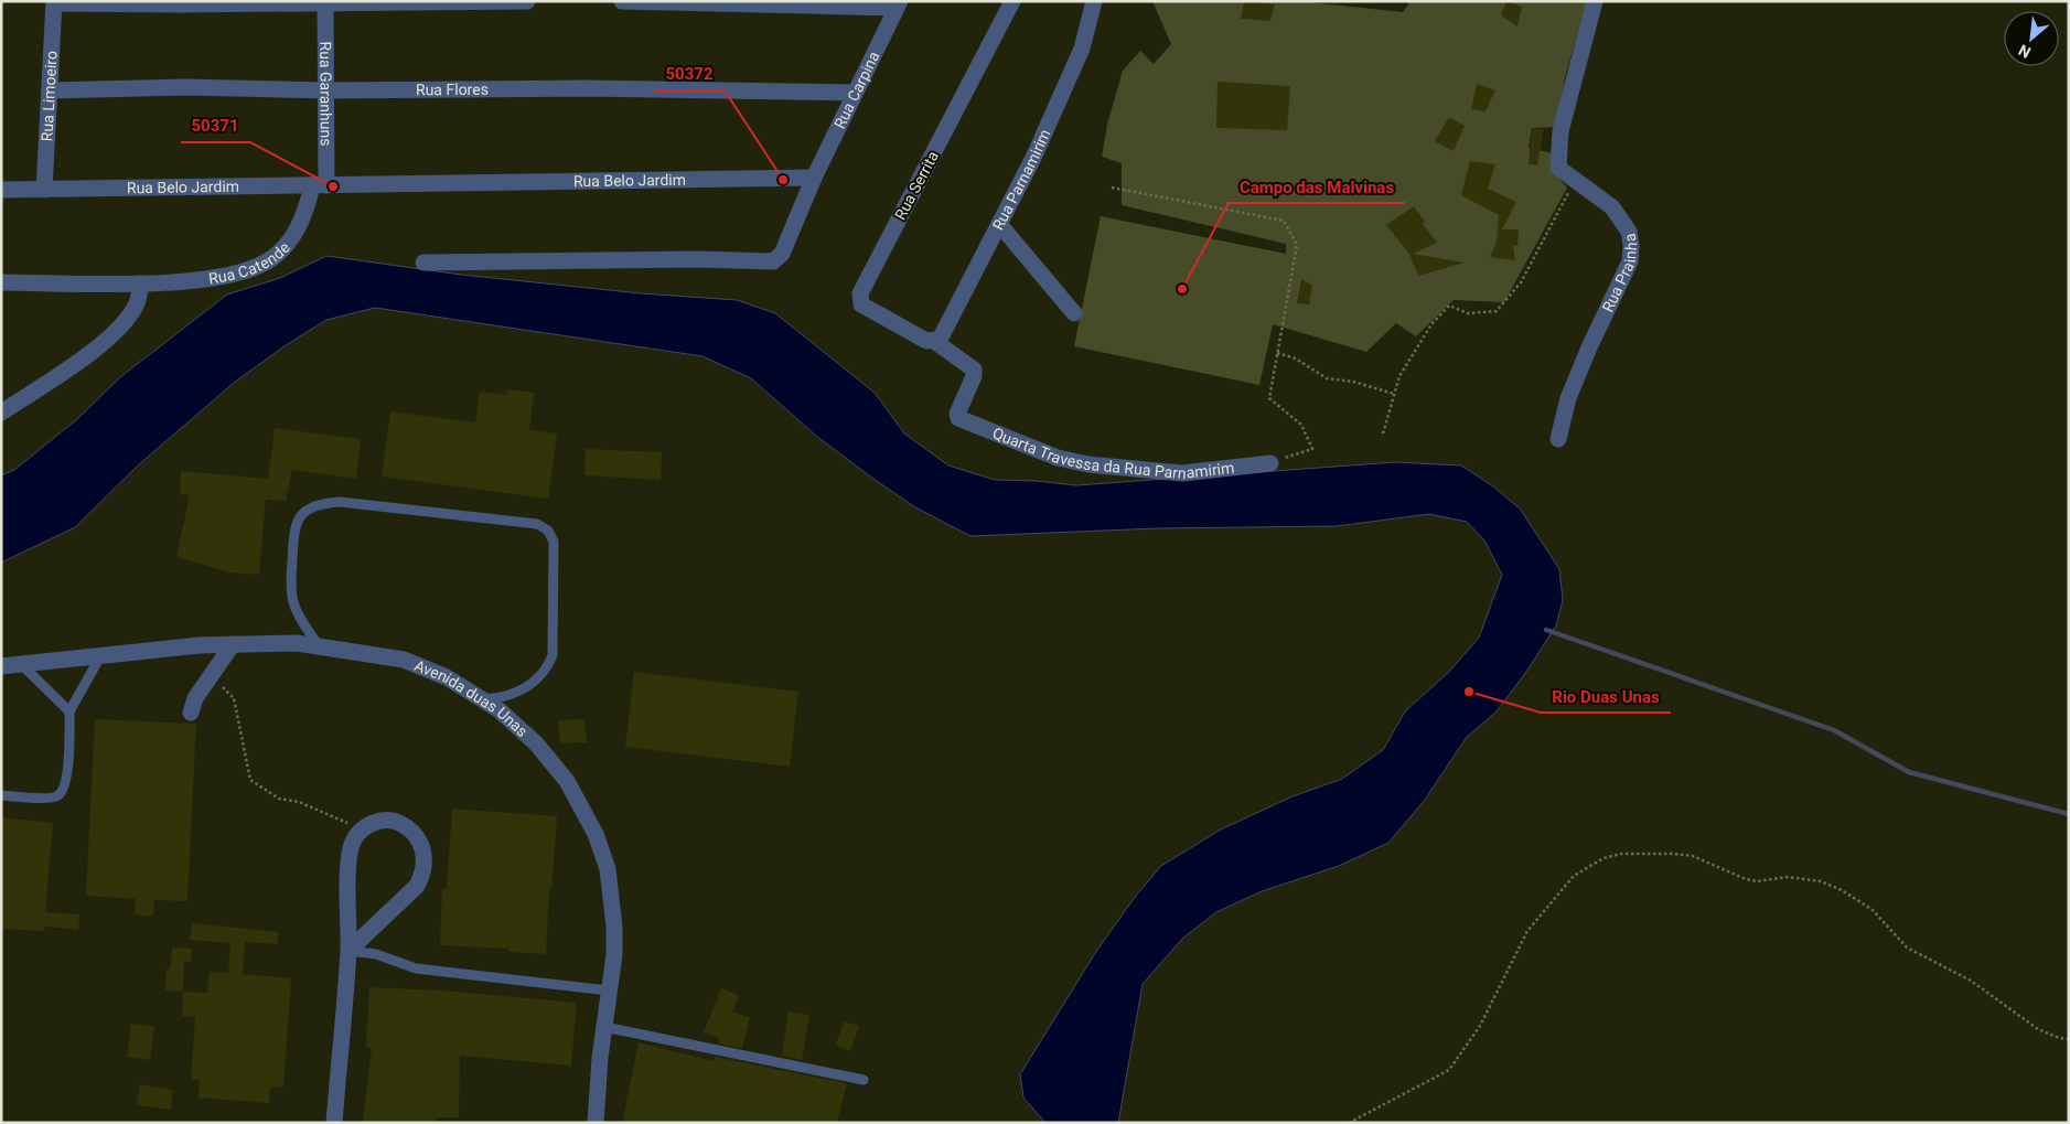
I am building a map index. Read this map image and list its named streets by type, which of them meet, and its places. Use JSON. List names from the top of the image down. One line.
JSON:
{"streets":{"street":["Rua Flores","Rua Carpina","Rua Garanhuns","Rua Limoeiro","Rua Parnamirim","Rua Belo Jardim","Rua Serrita","Rua Catende","Rua Prainha","Quarta Travessa da Rua Parnamirim","Avenida duas Unas"]},"crossings":[["Rua Flores","Rua Carpina"],["Rua Flores","Rua Garanhuns"],["Rua Flores","Rua Limoeiro"],["Rua Carpina","Rua Belo Jardim"],["Rua Garanhuns","Rua Belo Jardim"],["Rua Garanhuns","Rua Catende"],["Rua Limoeiro","Rua Belo Jardim"],["Rua Parnamirim","Rua Serrita"],["Rua Parnamirim","Quarta Travessa da Rua Parnamirim"],["Rua Belo Jardim","Rua Catende"],["Rua Serrita","Quarta Travessa da Rua Parnamirim"]],"places":["50372","50371","Campo das Malvinas","Rio Duas Unas"],"north":"bottom left"}
